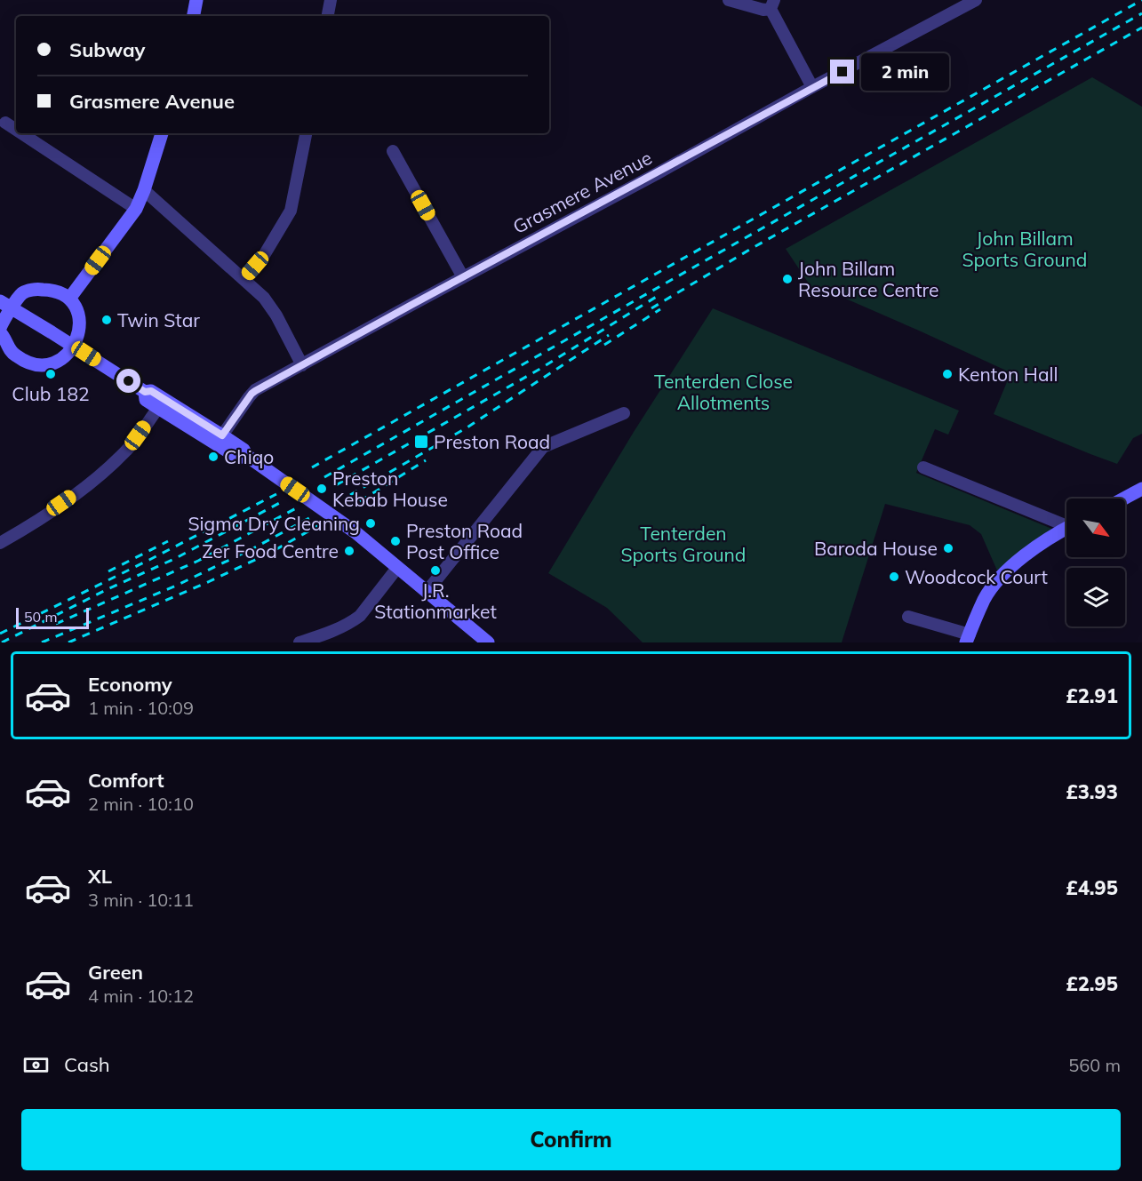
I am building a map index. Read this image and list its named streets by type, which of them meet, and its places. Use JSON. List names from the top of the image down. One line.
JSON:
{"streets":{"street":["Grasmere Avenue"]},"parks":["John Billam Sports Ground","Tenterden Close Allotments","Tenterden Sports Ground"],"places":{"other":["John Billam Resource Centre","Twin Star","Club 182","Kenton Hall","Chiqo","Preston Kebab House","Sigma Dry Cleaning","Preston Road Post Office","Baroda House","Zer Food Centre","J.R. Stationmarket","Woodcock Court"],"transit":["Preston Road"]},"scale_bar":"50 m","north":"bottom right","page":{"banner":["Subway","Grasmere Avenue"],"bubble":"2 min","scale":"50 m","list":[{"name":"Economy","note":"1 min · 10:09","value":"£2.91"},{"name":"Comfort","note":"2 min · 10:10","value":"£3.93"},{"name":"XL","note":"3 min · 10:11","value":"£4.95"},{"name":"Green","note":"4 min · 10:12","value":"£2.95"}],"pay":["Cash","560 m"],"buttons":"Confirm"}}
